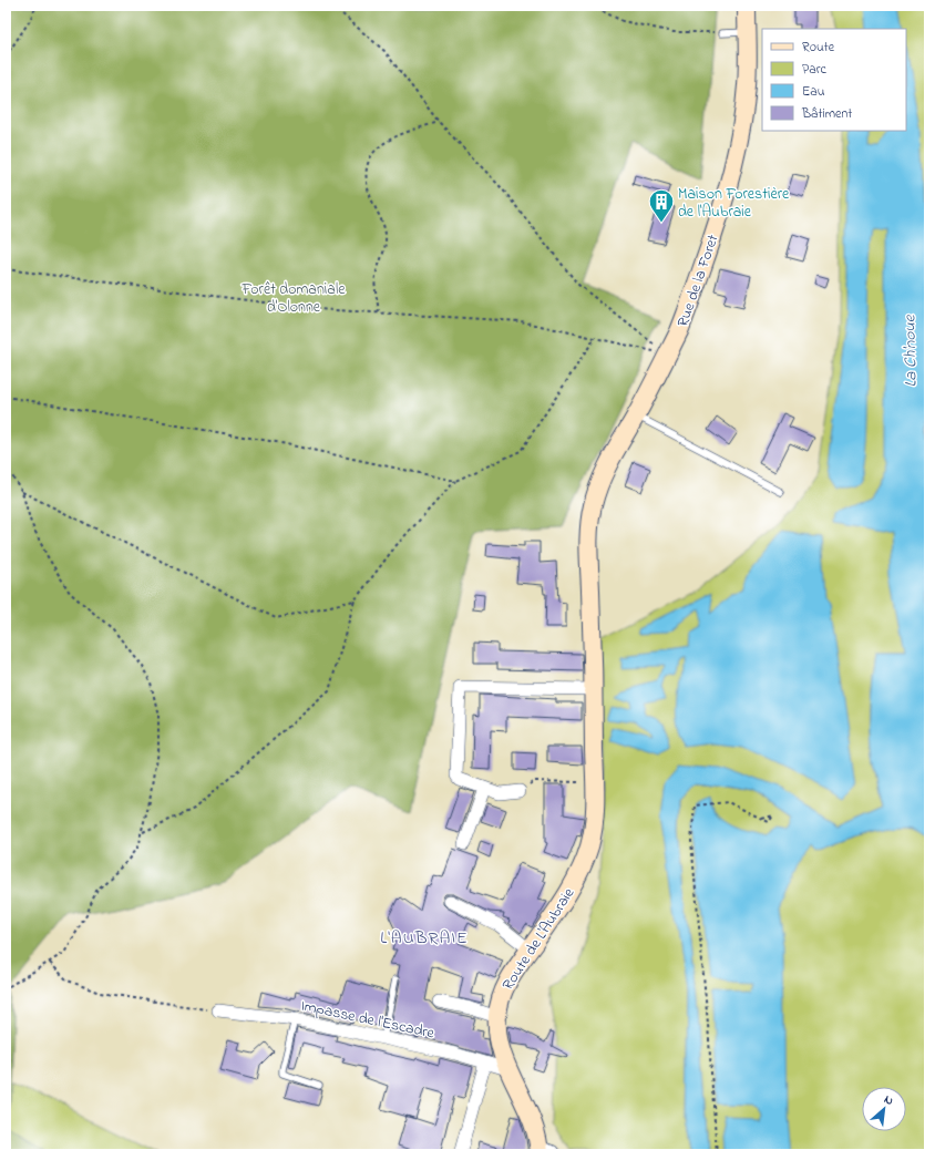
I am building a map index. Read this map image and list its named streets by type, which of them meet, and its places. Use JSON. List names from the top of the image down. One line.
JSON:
{"streets":{"street":["Rue de la Foret","Route de L'Aubraie","Impasse de l'Escadre"]},"crossings":[["Rue de la Foret","Route de L'Aubraie"],["Route de L'Aubraie","Impasse de l'Escadre"]],"districts":["L'AUBRAIE"],"water":["La Ch'noue"],"parks":["Forêt domaniale d'Olonne"],"places":{"building":["Maison Forestière de l'Aubraie"]},"legend":["Route","Parc","Eau","Bâtiment"],"north":"top right"}
